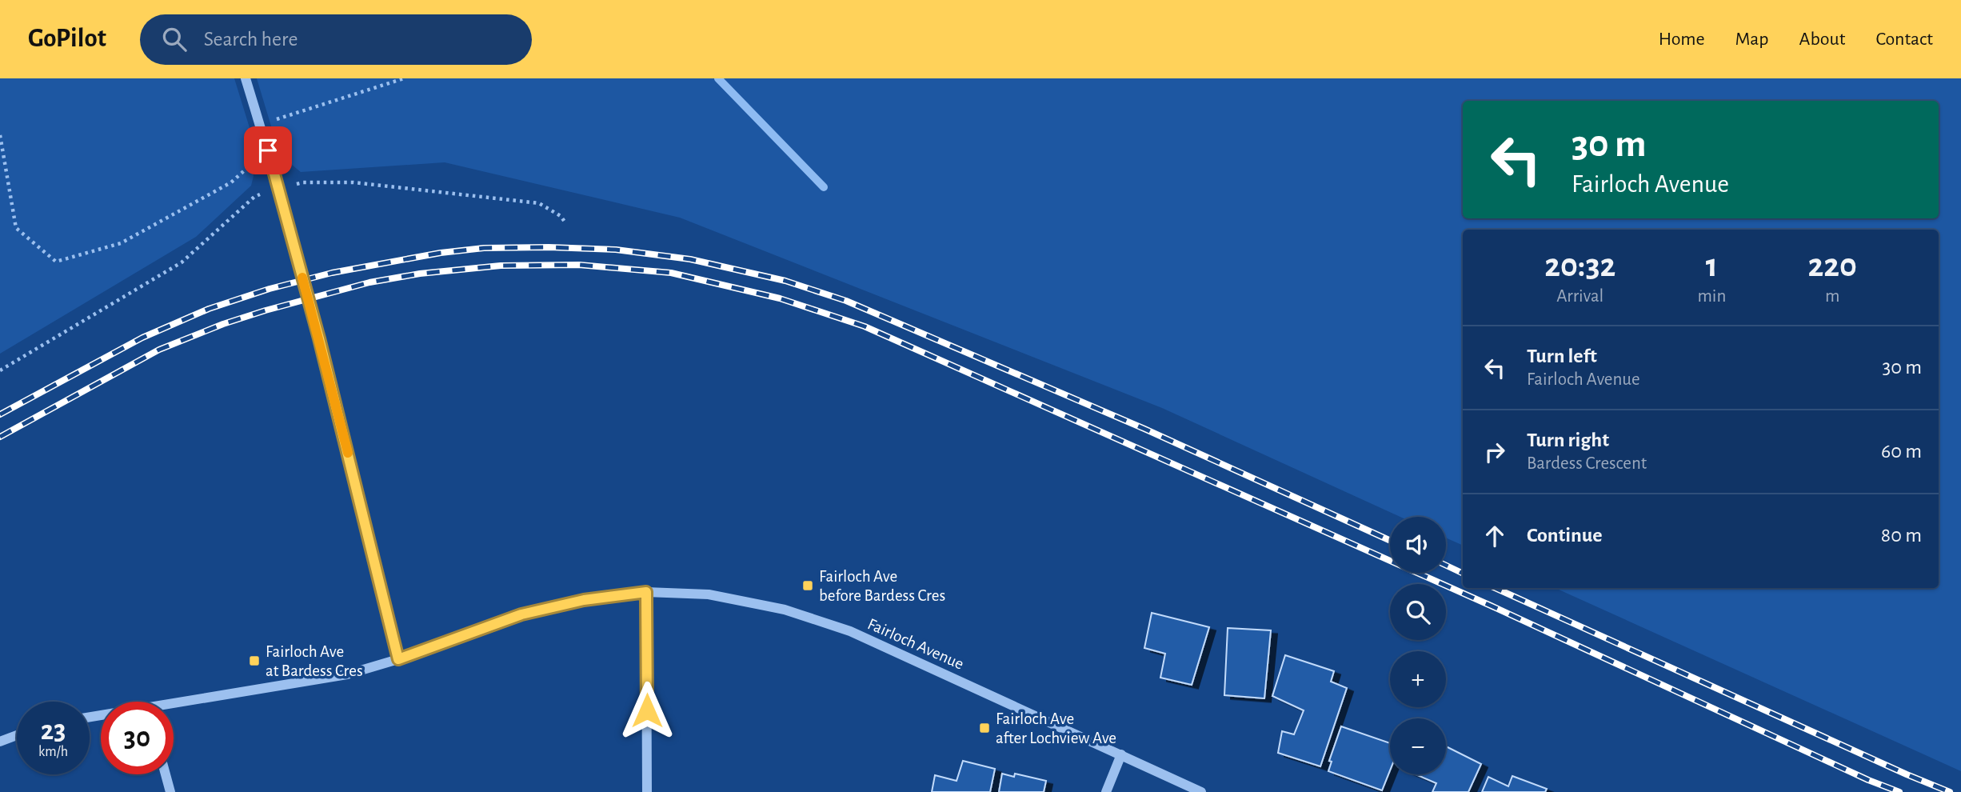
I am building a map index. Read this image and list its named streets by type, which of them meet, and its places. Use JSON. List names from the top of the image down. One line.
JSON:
{"streets":{"street":["Fairloch Avenue"]},"places":{"transit":["Fairloch Ave before Bardess Cres","Fairloch Ave at Bardess Cres","Fairloch Ave after Lochview Ave"]},"page":{"header":"GoPilot","search":"Search here","nav":["Home","Map","About","Contact"],"turn":["30 m","Fairloch Avenue"],"eta":["20:32","Arrival","1","min","220","m"],"list":[{"name":"Turn left","note":"Fairloch Avenue","value":"30 m"},{"name":"Turn right","note":"Bardess Crescent","value":"60 m"},{"name":"Continue","value":"80 m"}],"map_buttons":["+","−"],"speed":"23 km/h","limit":"30"}}
